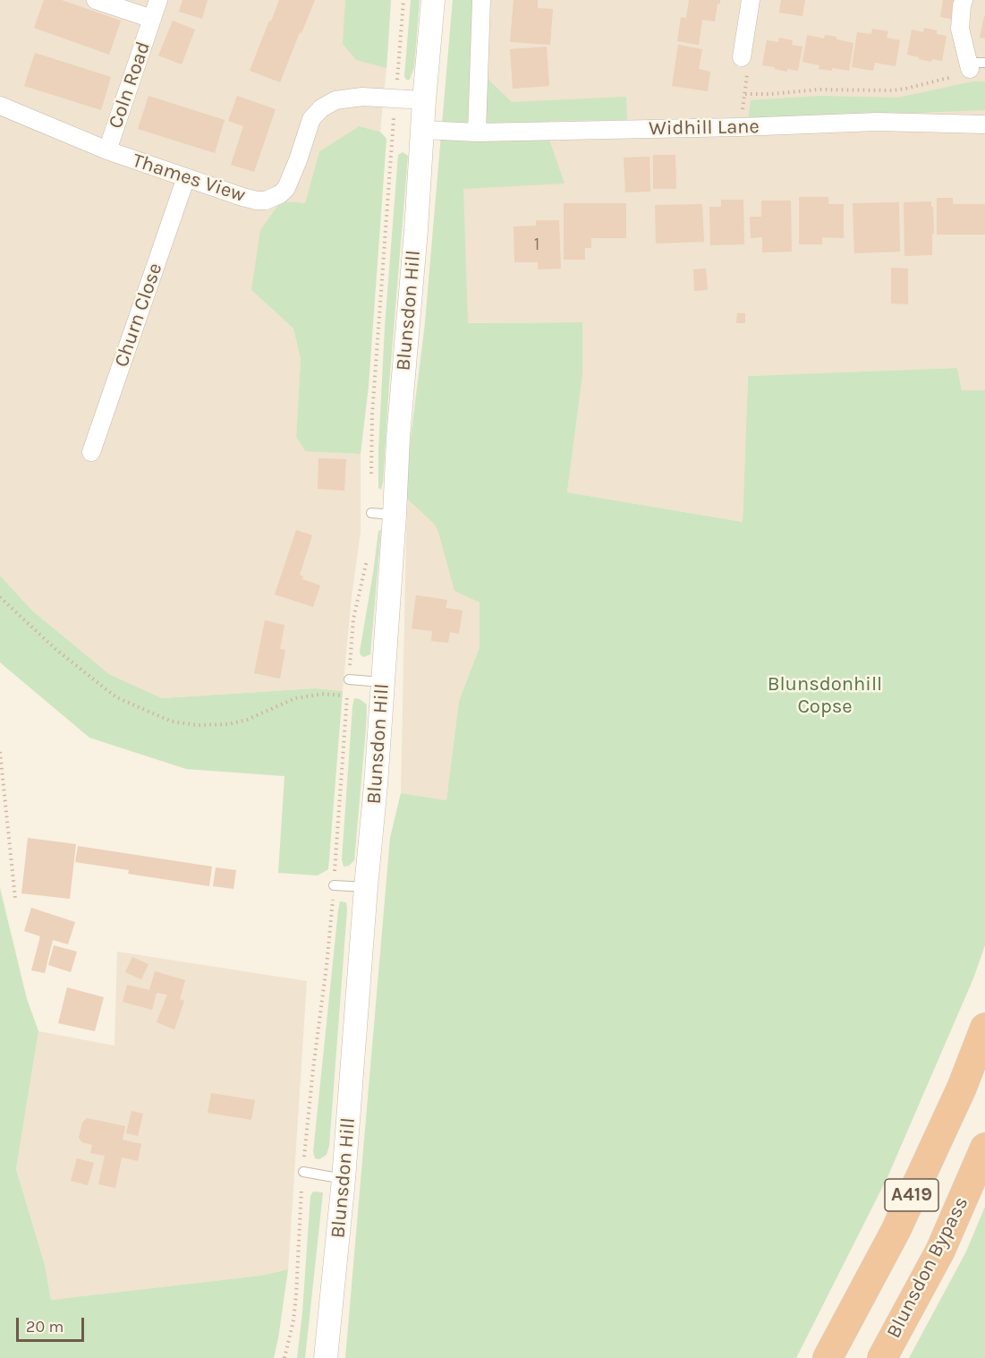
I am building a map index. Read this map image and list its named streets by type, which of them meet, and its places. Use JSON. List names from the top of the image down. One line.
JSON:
{"streets":{"highway":["A419","Blunsdon Bypass"],"street":["Coln Road","Widhill Lane","Thames View","Blunsdon Hill","Churn Close"]},"crossings":[["Coln Road","Thames View"],["Widhill Lane","Blunsdon Hill"],["Thames View","Blunsdon Hill"],["Thames View","Churn Close"]],"parks":["Blunsdonhill Copse"],"house_numbers":["1"],"scale_bar":"20 m"}
